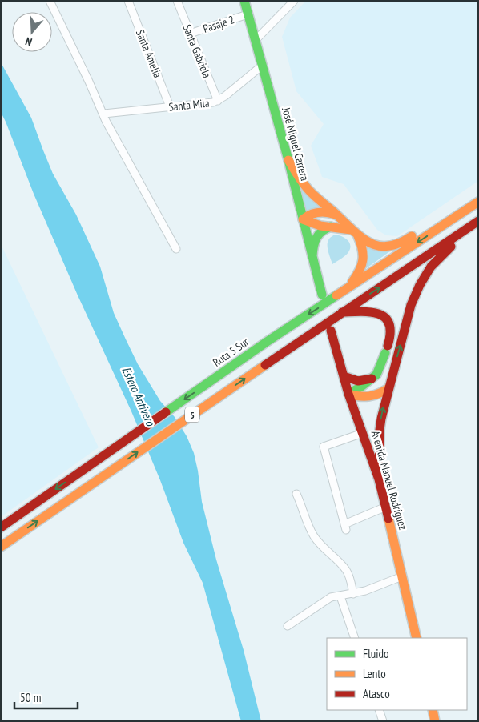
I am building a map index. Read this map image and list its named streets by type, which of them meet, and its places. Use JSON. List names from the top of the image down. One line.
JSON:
{"streets":{"main road":["José Miguel Carrera","Ruta 5 Sur","5","Avenida Manuel Rodríguez"],"street":["Pasaje 2","Santa Gabriela","Santa Amelia","Santa Mila"]},"crossings":[["Pasaje 2","Santa Gabriela"],["Pasaje 2","José Miguel Carrera"],["Santa Gabriela","Santa Mila"],["Santa Amelia","Santa Mila"],["Santa Mila","José Miguel Carrera"]],"water":["Estero Antivero"],"legend":["Fluido","Lento","Atasco"],"scale_bar":"50 m","north":"bottom"}
